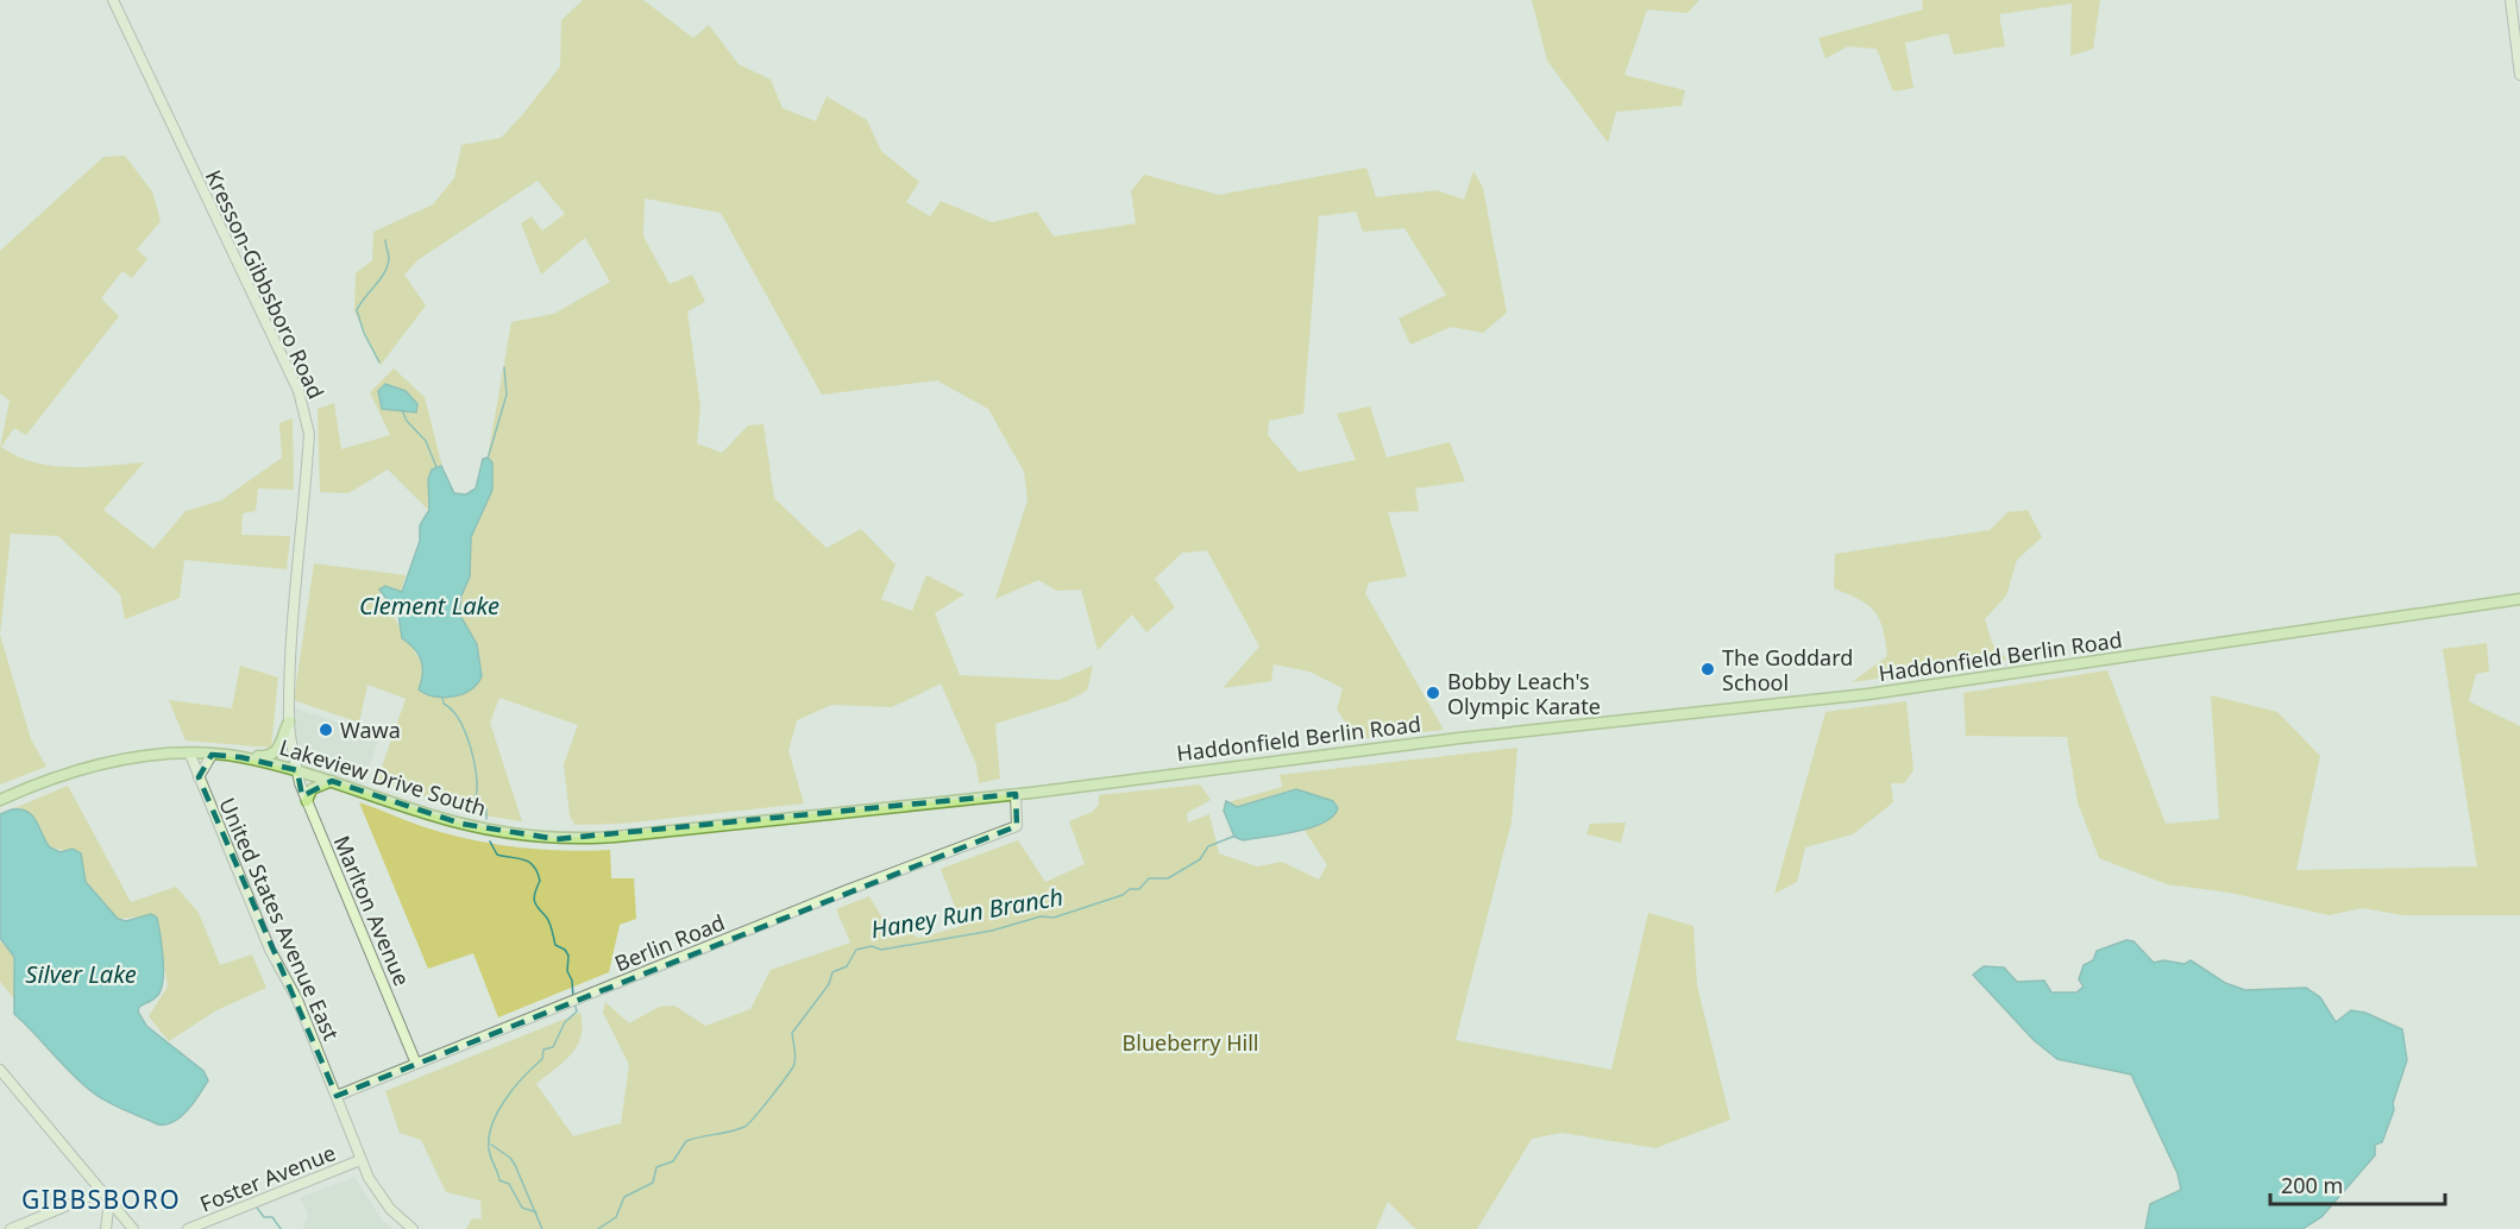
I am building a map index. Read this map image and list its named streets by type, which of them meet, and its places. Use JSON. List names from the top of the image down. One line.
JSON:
{"streets":{"main road":["Haddonfield Berlin Road","Lakeview Drive South"],"street":["Kresson-Gibbsboro Road","Marlton Avenue","United States Avenue East","Berlin Road","Foster Avenue"]},"crossings":[["Kresson-Gibbsboro Road","Lakeview Drive South"],["Kresson-Gibbsboro Road","Marlton Avenue"],["Haddonfield Berlin Road","Lakeview Drive South"],["Haddonfield Berlin Road","Berlin Road"],["Lakeview Drive South","Marlton Avenue"],["Lakeview Drive South","United States Avenue East"],["Lakeview Drive South","Berlin Road"],["Marlton Avenue","Berlin Road"],["United States Avenue East","Berlin Road"],["United States Avenue East","Foster Avenue"]],"districts":["GIBBSBORO"],"water":["Clement Lake","Haney Run Branch","Silver Lake"],"parks":["Blueberry Hill"],"places":["The Goddard School","Bobby Leach's Olympic Karate","Wawa"],"scale_bar":"200 m"}
